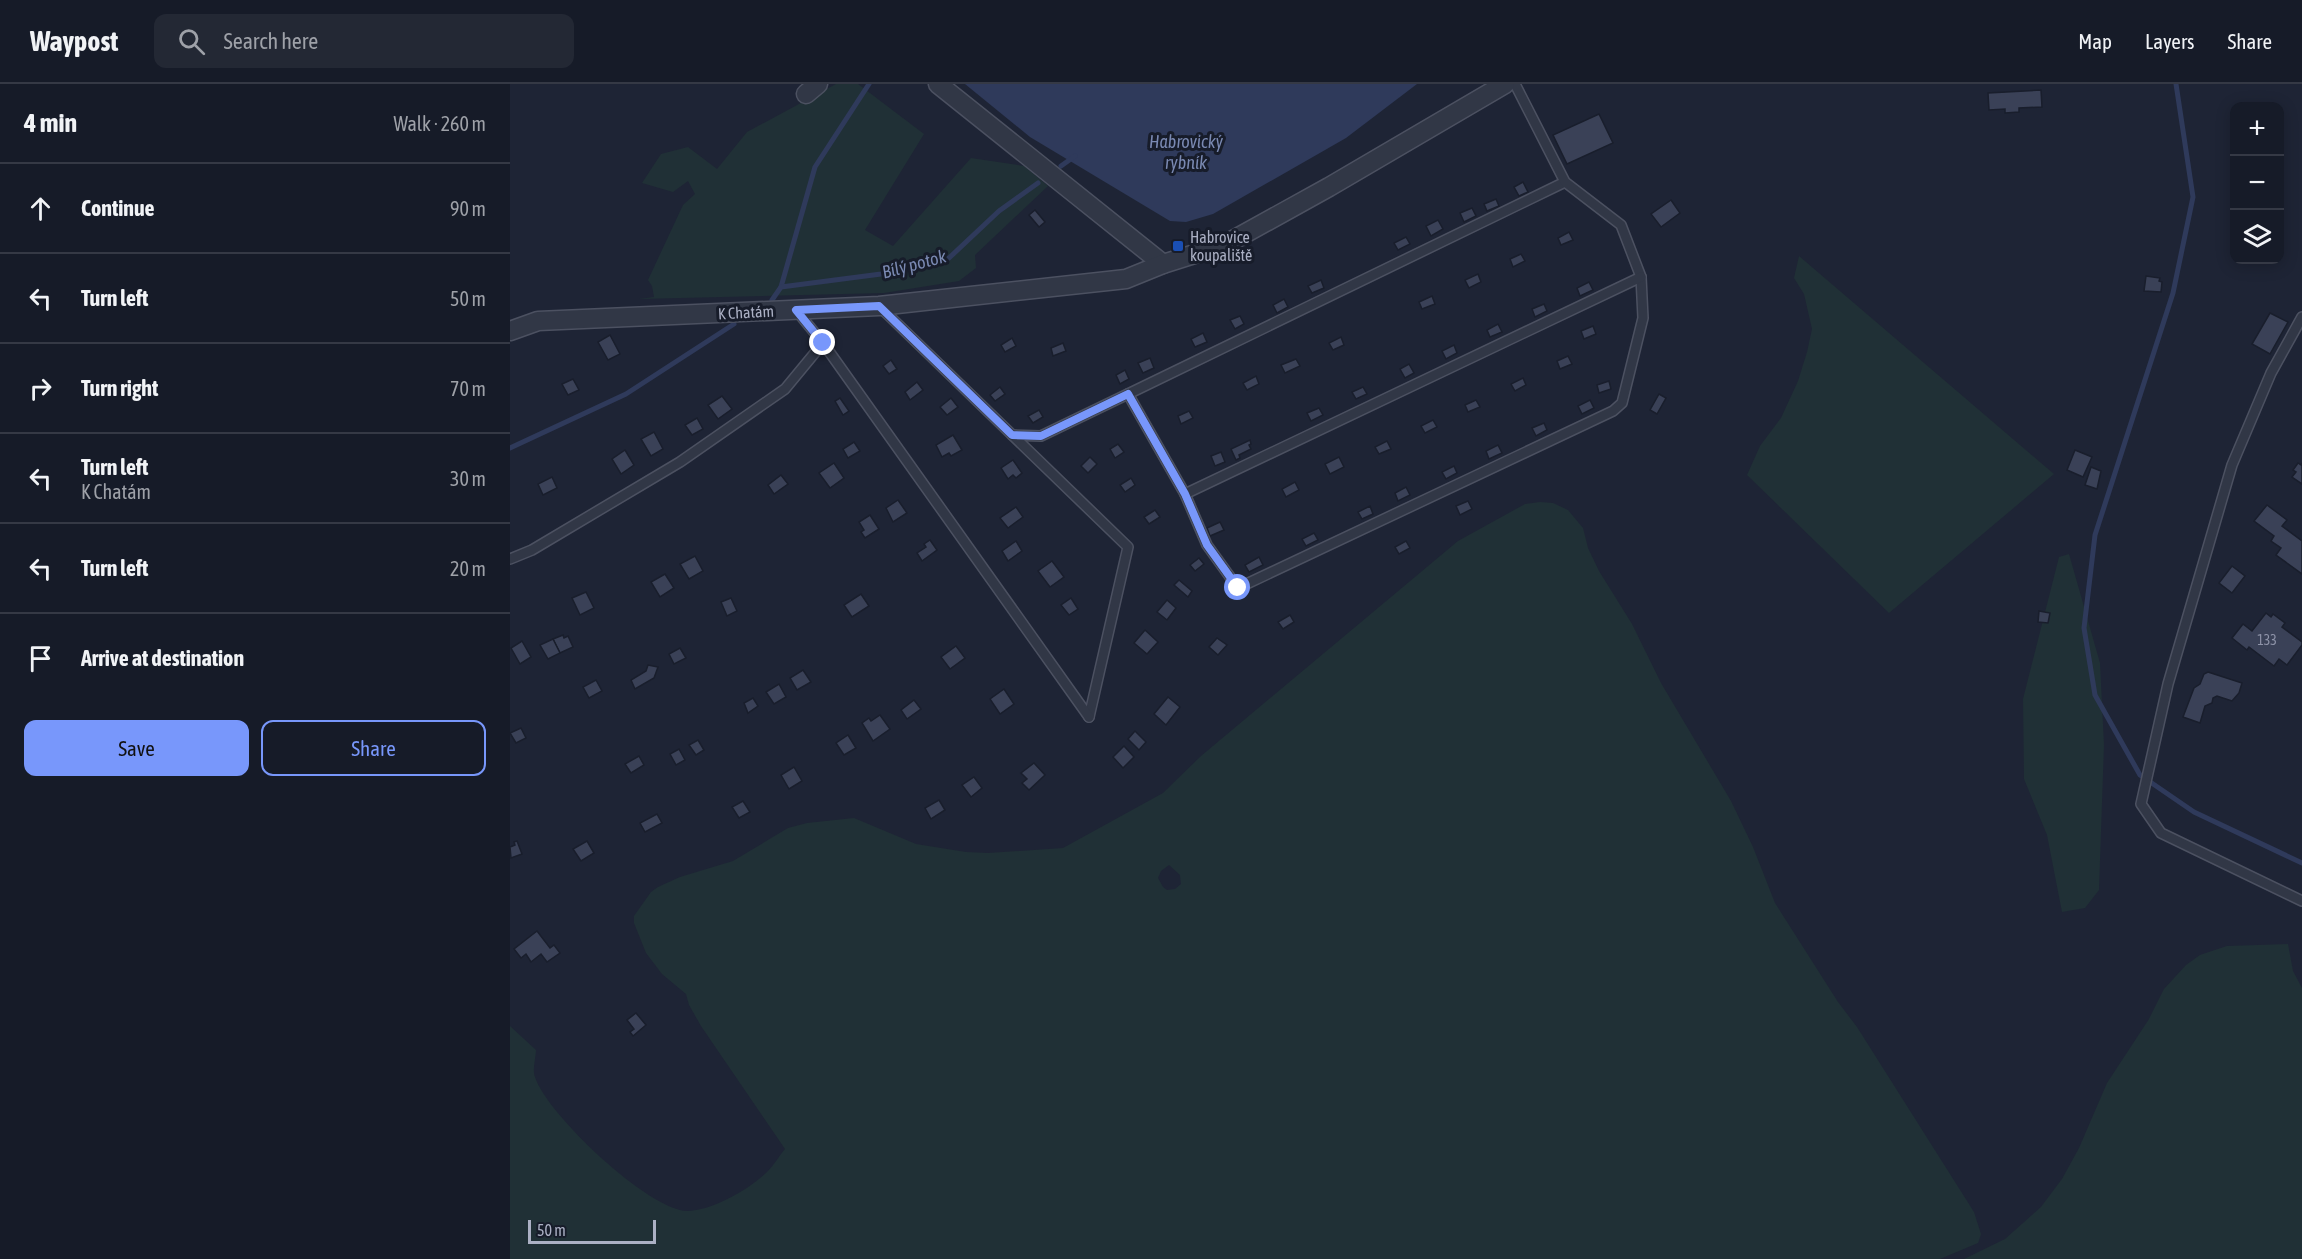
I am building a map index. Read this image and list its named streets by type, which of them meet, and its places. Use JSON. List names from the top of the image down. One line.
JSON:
{"streets":{"street":["K Chatám"]},"water":["Habrovický rybník","Bílý potok"],"places":{"transit":["Habrovice koupaliště"]},"house_numbers":["133"],"scale_bar":"50 m","page":{"header":"Waypost","search":"Search here","nav":["Map","Layers","Share"],"heading":["4 min","Walk · 260 m"],"map_buttons":["+","−"],"list":[["Continue","90 m"],["Turn left","50 m"],["Turn right","70 m"],["Turn left","K Chatám","30 m"],["Turn left","20 m"],"Arrive at destination"],"buttons":["Save","Share"],"scale":"50 m"}}
